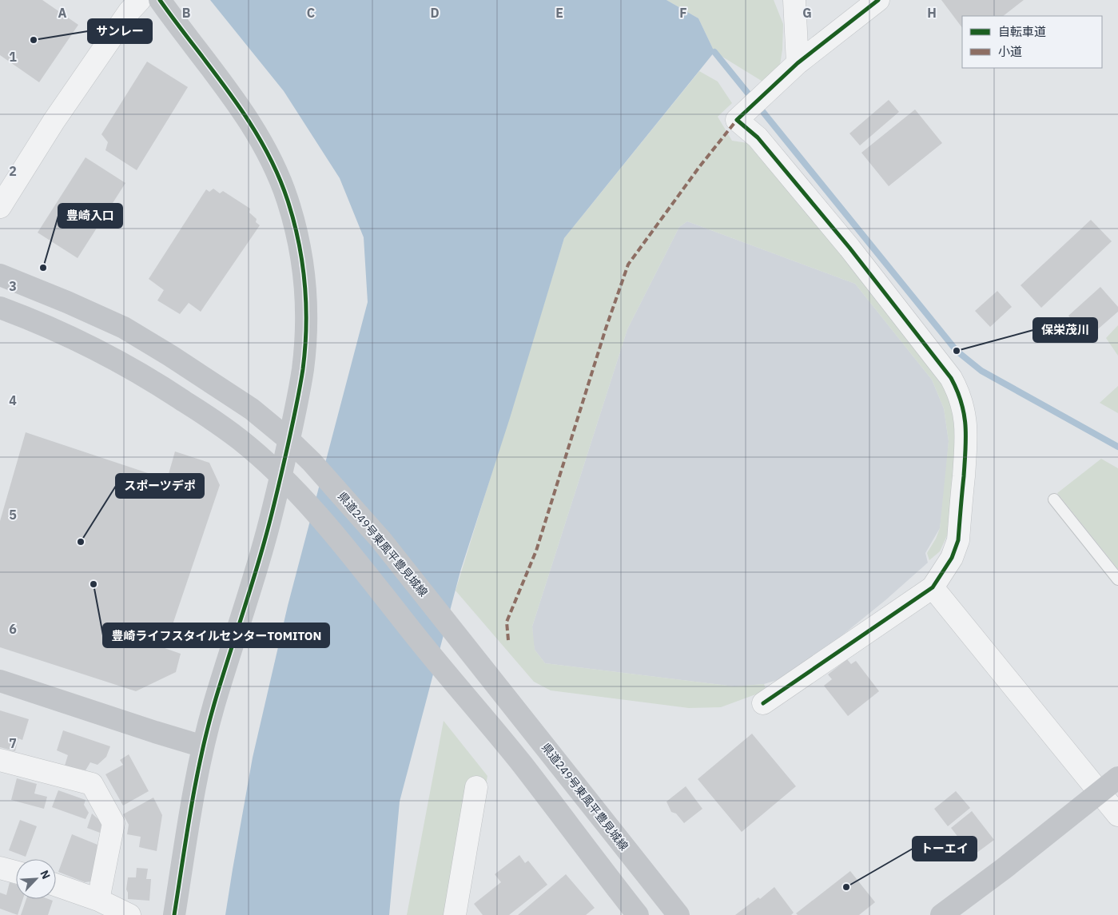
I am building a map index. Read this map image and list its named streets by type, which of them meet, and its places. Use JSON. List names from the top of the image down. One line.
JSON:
{"streets":{"main road":["県道249号東風平豊見城線"]},"places":["サンレー","豊崎入口","保栄茂川","スポーツデポ","豊崎ライフスタイルセンターTOMITON","トーエイ"],"legend":["自転車道","小道"],"north":"top right","grid":{"columns":["A","B","C","D","E","F","G","H"],"rows":["1","2","3","4","5","6","7"]}}
